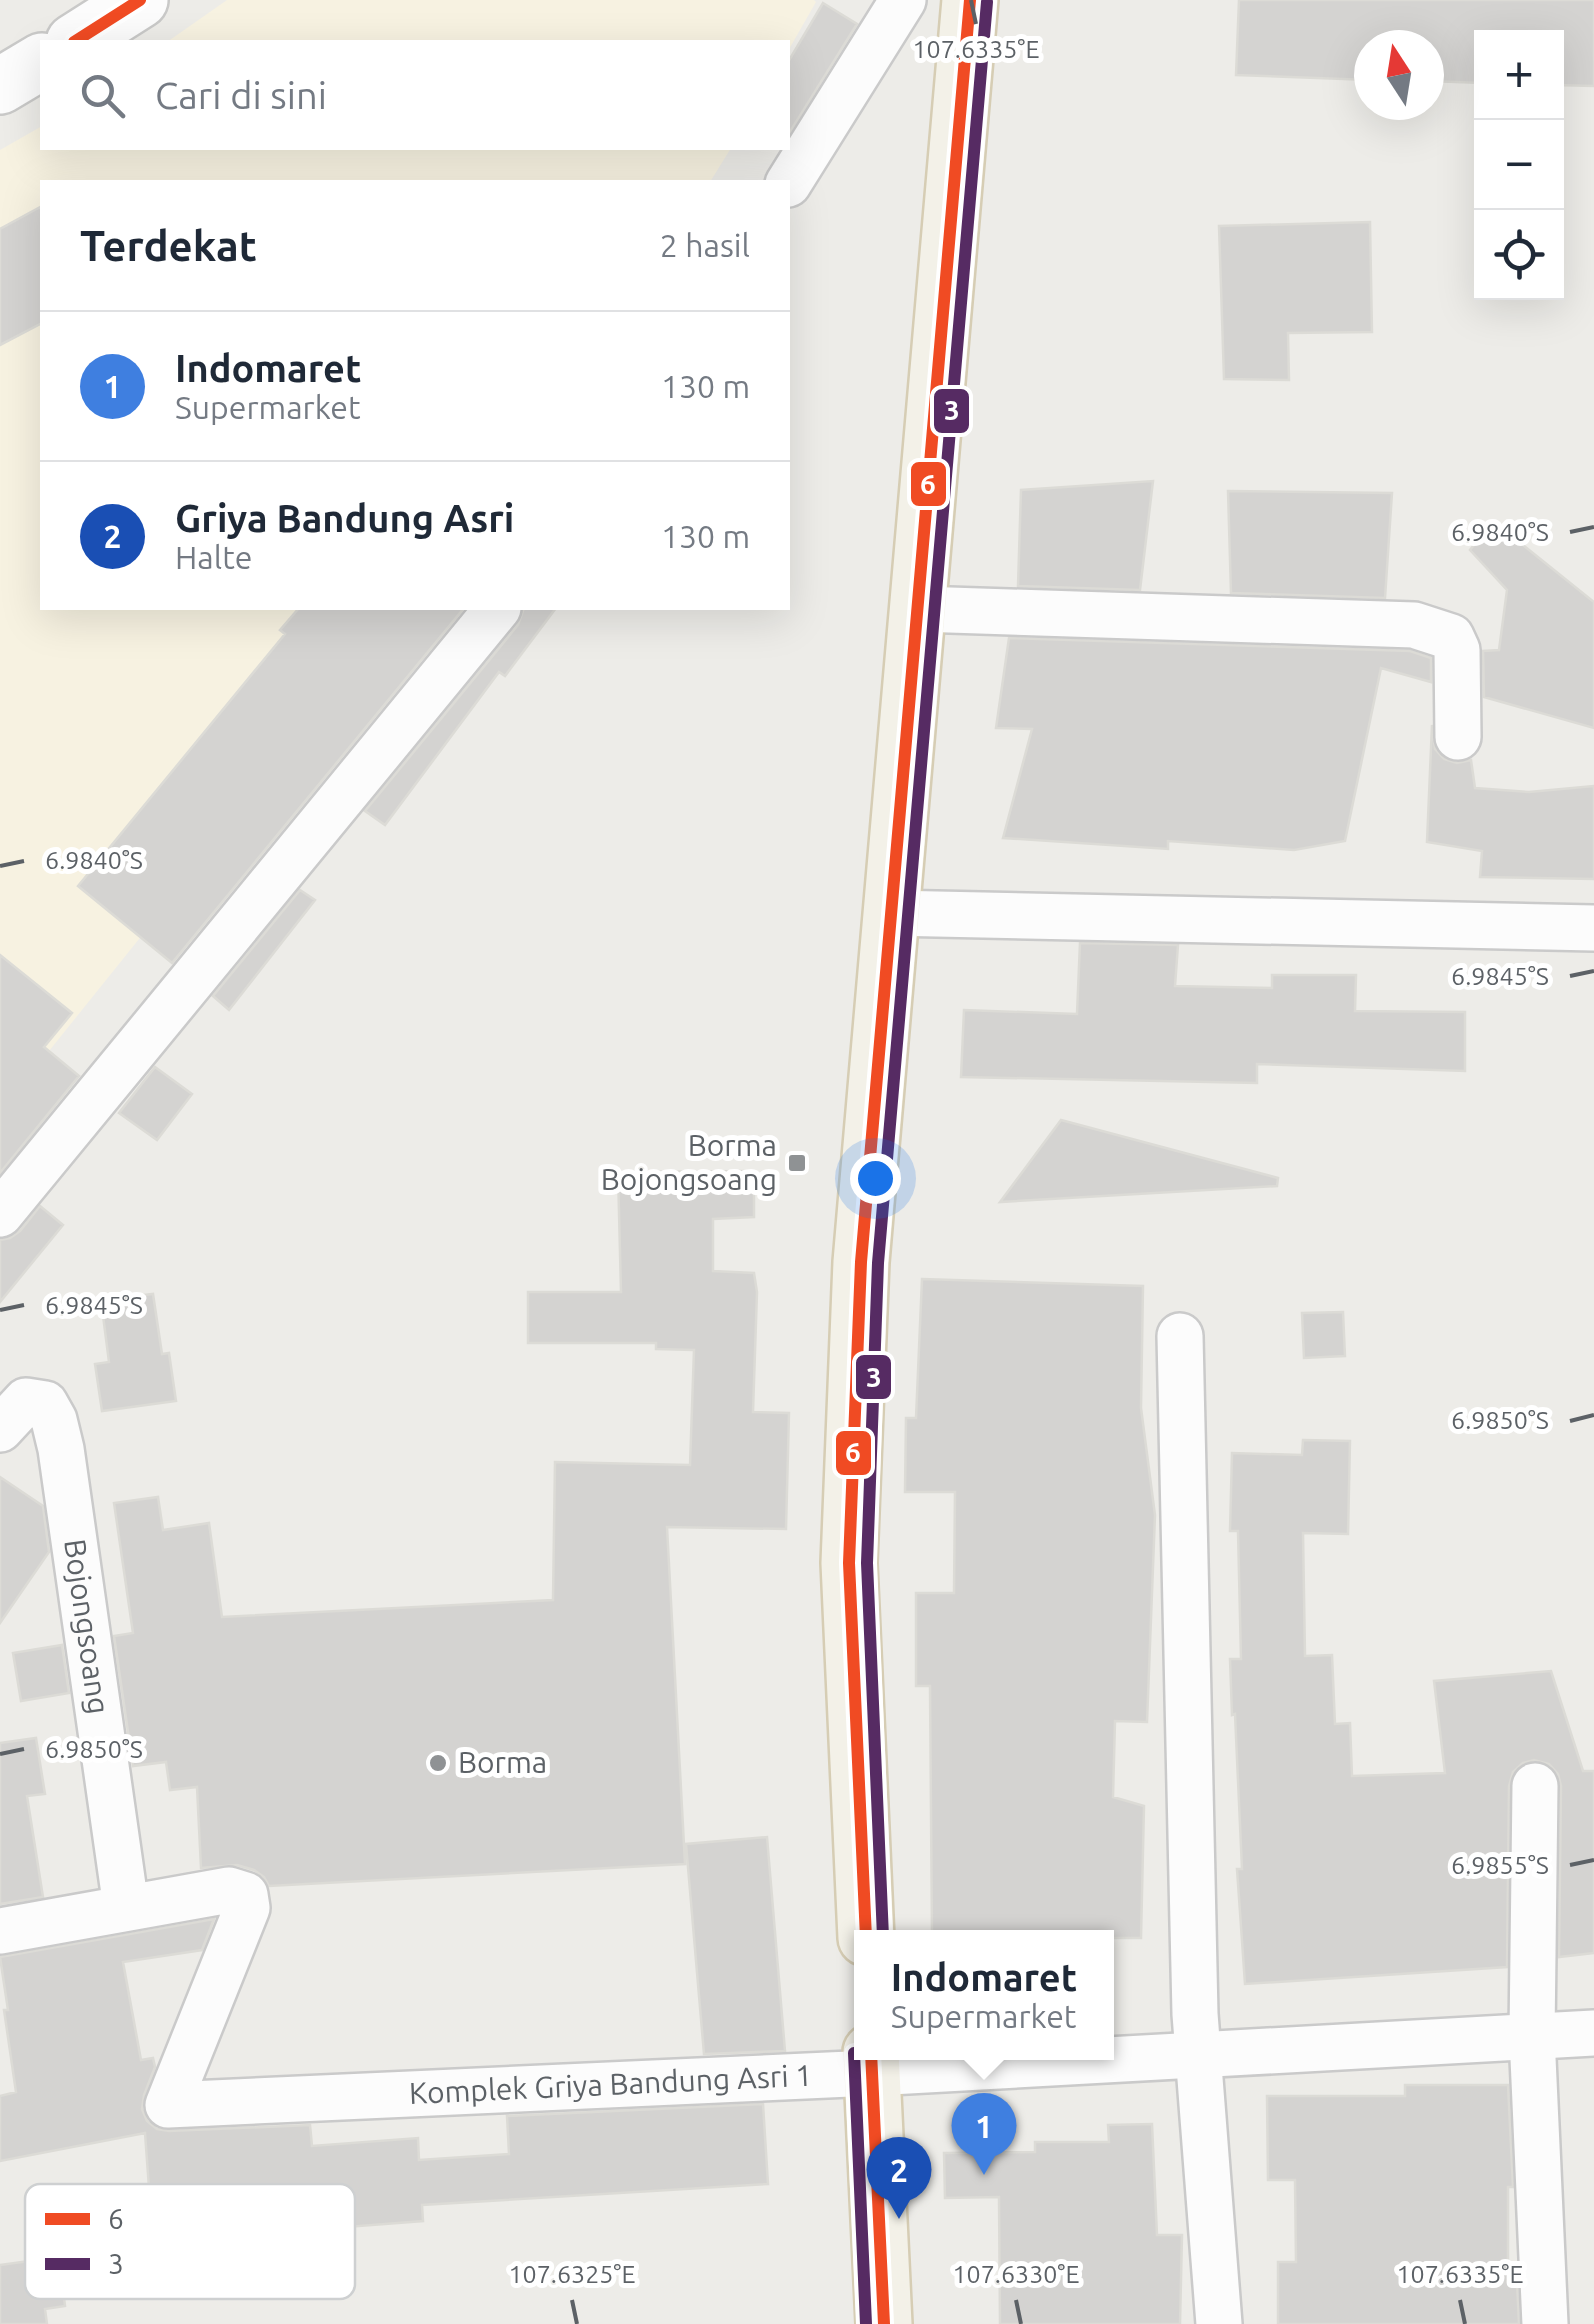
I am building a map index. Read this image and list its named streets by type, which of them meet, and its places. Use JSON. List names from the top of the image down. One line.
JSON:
{"streets":{"street":["Bojongsoang","Komplek Griya Bandung Asri 1"]},"crossings":[["Bojongsoang","Komplek Griya Bandung Asri 1"]],"places":{"transit":["Borma Bojongsoang"],"other":["Borma"]},"lines":["transit line 6","transit line 3"],"legend":["6","3"],"north":"top","page":{"map_buttons":["+","−"],"search":"Cari di sini","heading":["Terdekat","2 hasil"],"list":[{"mark":"1","name":"Indomaret","note":"Supermarket","value":"130 m"},{"mark":"2","name":"Griya Bandung Asri","note":"Halte","value":"130 m"}],"popup":["Indomaret","Supermarket"],"pins":["1","2"]},"coordinates":["107.6335°E","6.9840°S","6.9845°S","6.9850°S","6.9855°S","107.6325°E","107.6330°E"]}
